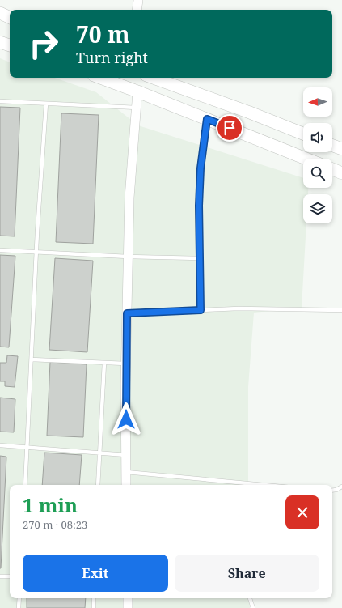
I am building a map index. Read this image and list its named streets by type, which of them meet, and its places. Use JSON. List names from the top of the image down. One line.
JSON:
{"north":"left","page":{"turn":["70 m","Turn right"],"heading":["1 min","270 m · 08:23"],"buttons":["Exit","Share"]}}
